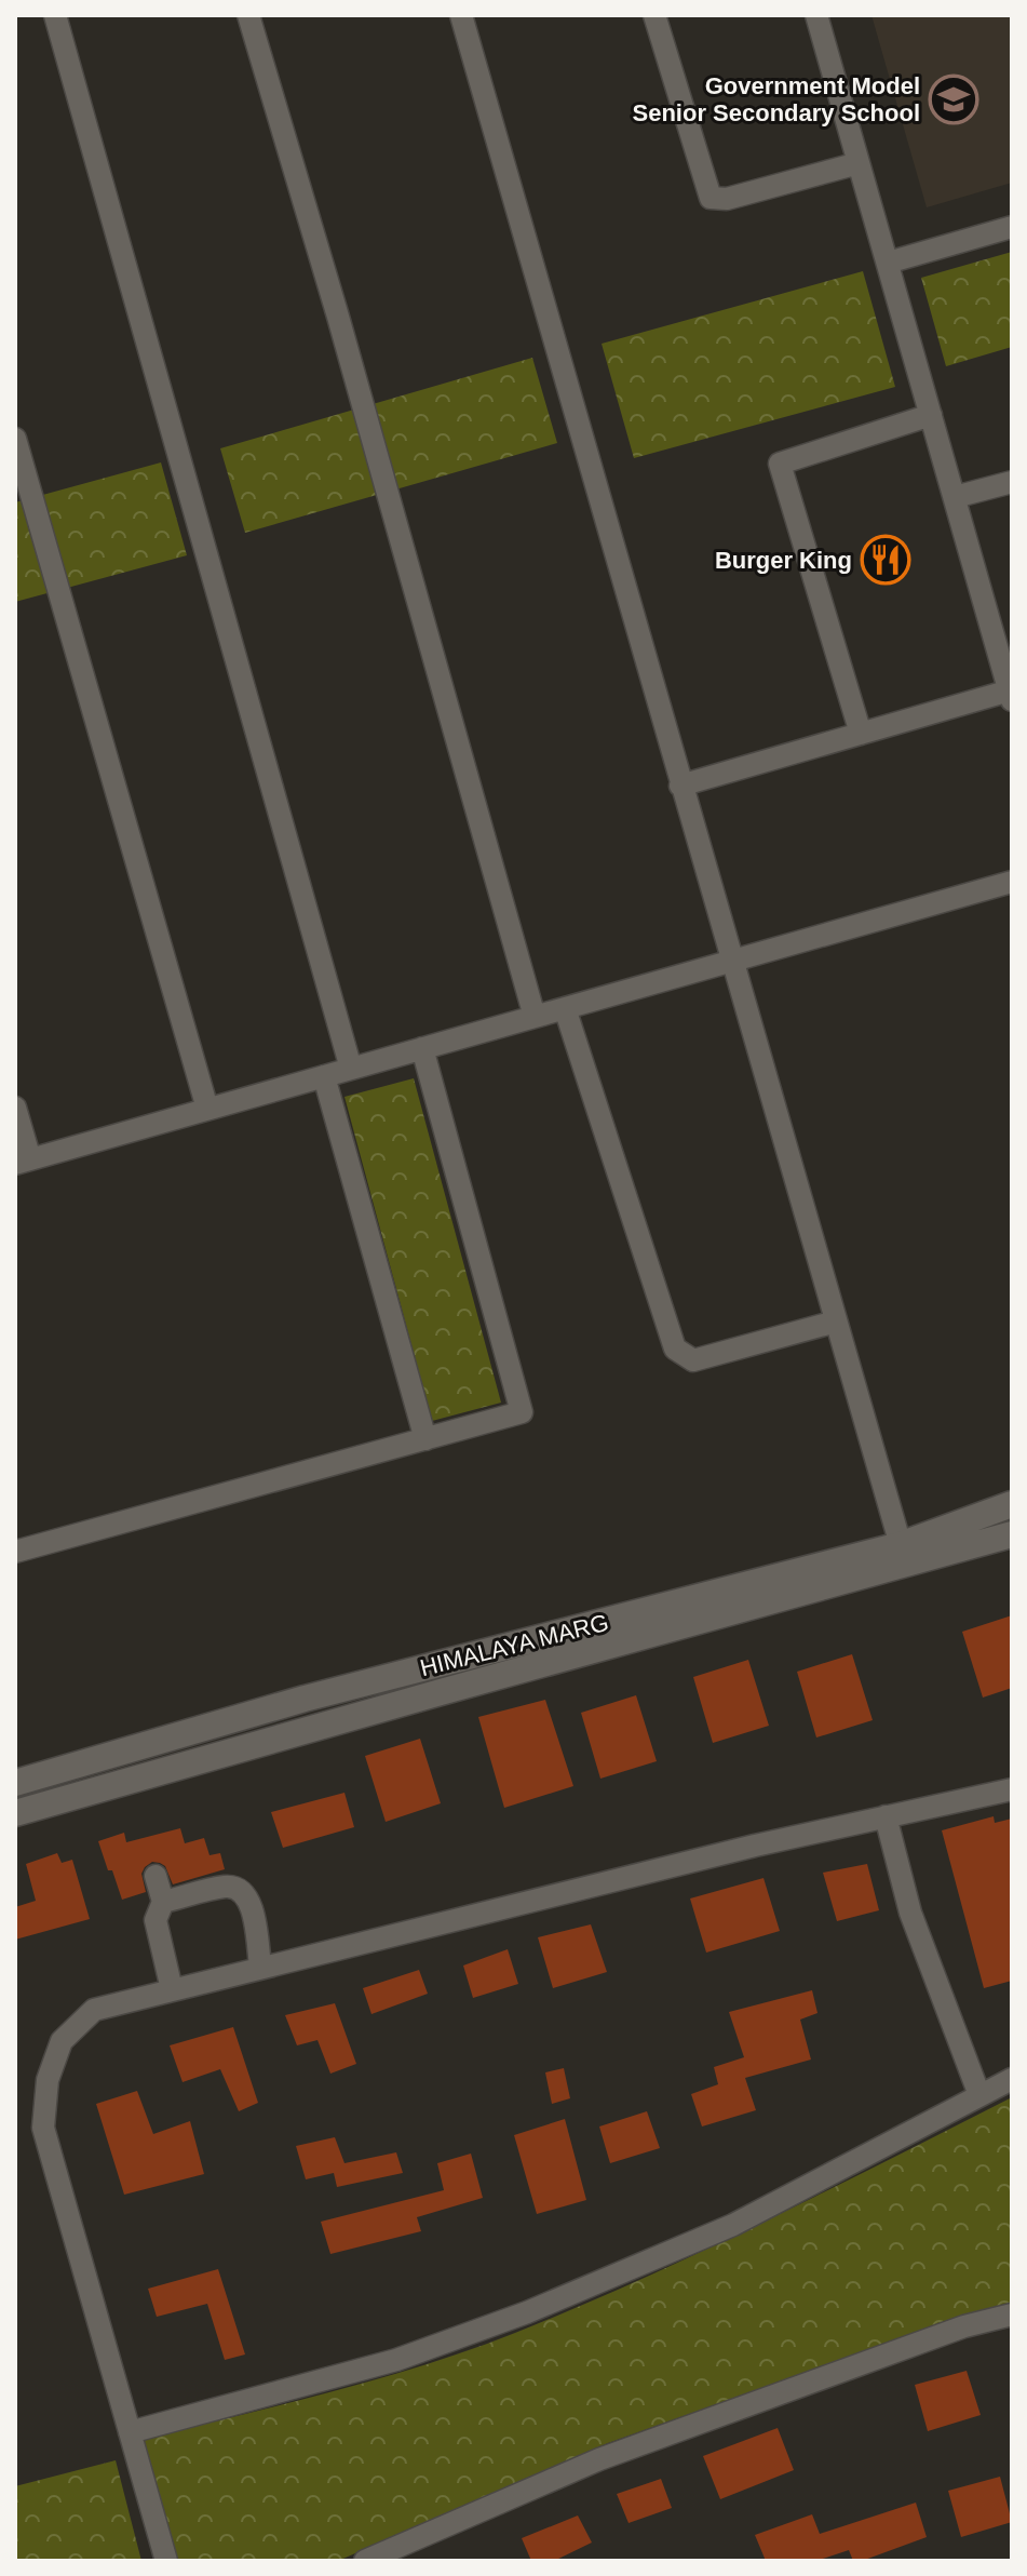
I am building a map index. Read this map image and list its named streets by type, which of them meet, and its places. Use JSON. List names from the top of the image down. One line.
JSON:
{"streets":{"main road":["HIMALAYA MARG"]},"places":{"school or university":["Government Model Senior Secondary School"],"restaurant":["Burger King"]}}
